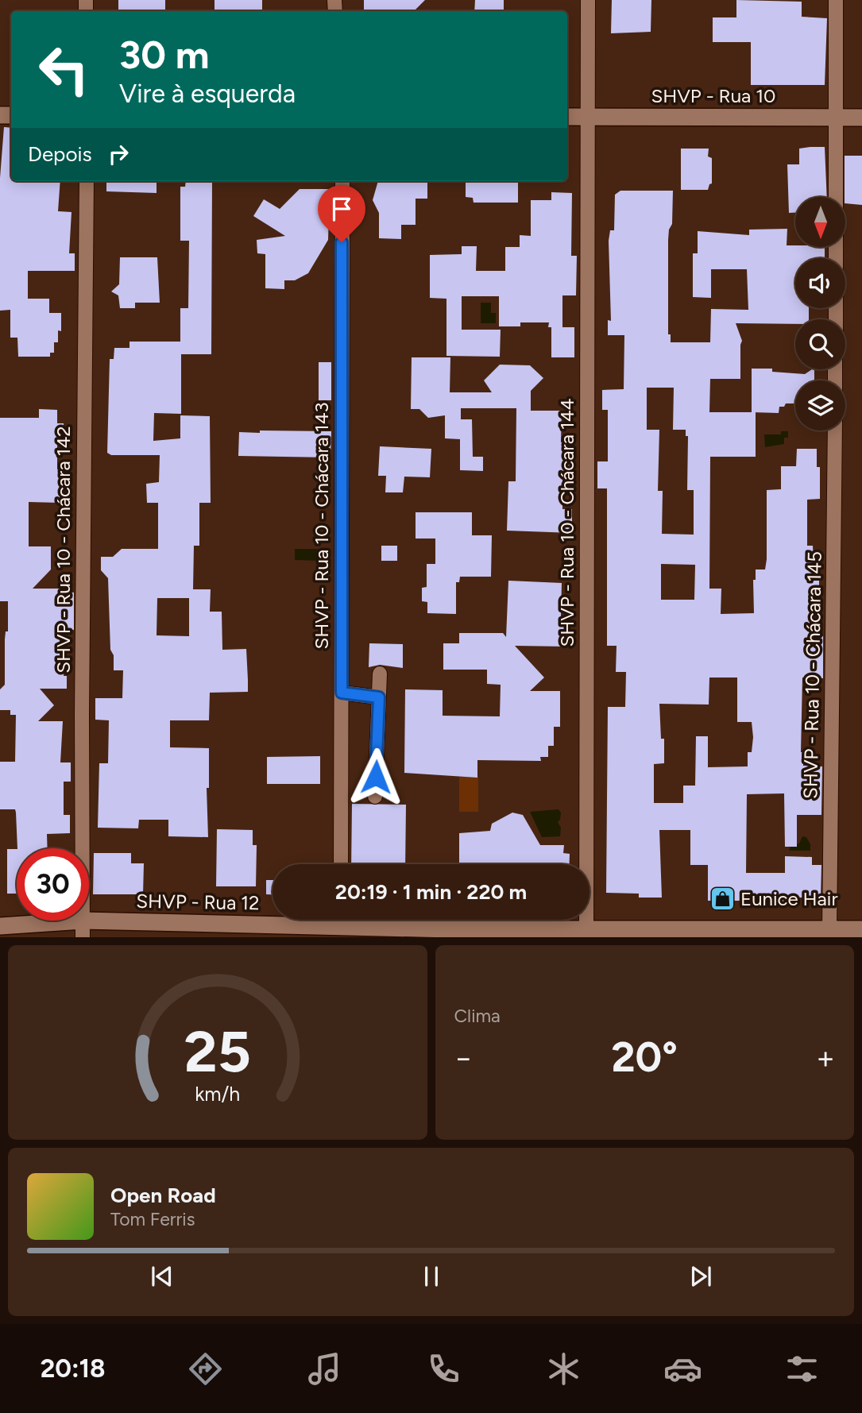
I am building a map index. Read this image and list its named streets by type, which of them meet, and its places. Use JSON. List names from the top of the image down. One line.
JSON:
{"streets":{"street":["SHVP - Rua 10","SHVP - Rua 10 - Chácara 144","SHVP - Rua 10 - Chácara 143","SHVP - Rua 10 - Chácara 142","SHVP - Rua 10 - Chácara 145","SHVP - Rua 12"]},"crossings":[["SHVP - Rua 10","SHVP - Rua 10 - Chácara 144"],["SHVP - Rua 10 - Chácara 144","SHVP - Rua 12"],["SHVP - Rua 10 - Chácara 142","SHVP - Rua 12"],["SHVP - Rua 10 - Chácara 145","SHVP - Rua 12"]],"places":{"shop":["Eunice Hair"]},"north":"bottom","page":{"turn":["30 m","Vire à esquerda"],"then":"Depois","limit":"30","trip":"20:19 · 1 min · 220 m","tile":"Clima","heat":["−","20°","+"],"song":["Open Road","Tom Ferris"],"tabs":"20:18","gauge":["25","km/h"]}}
